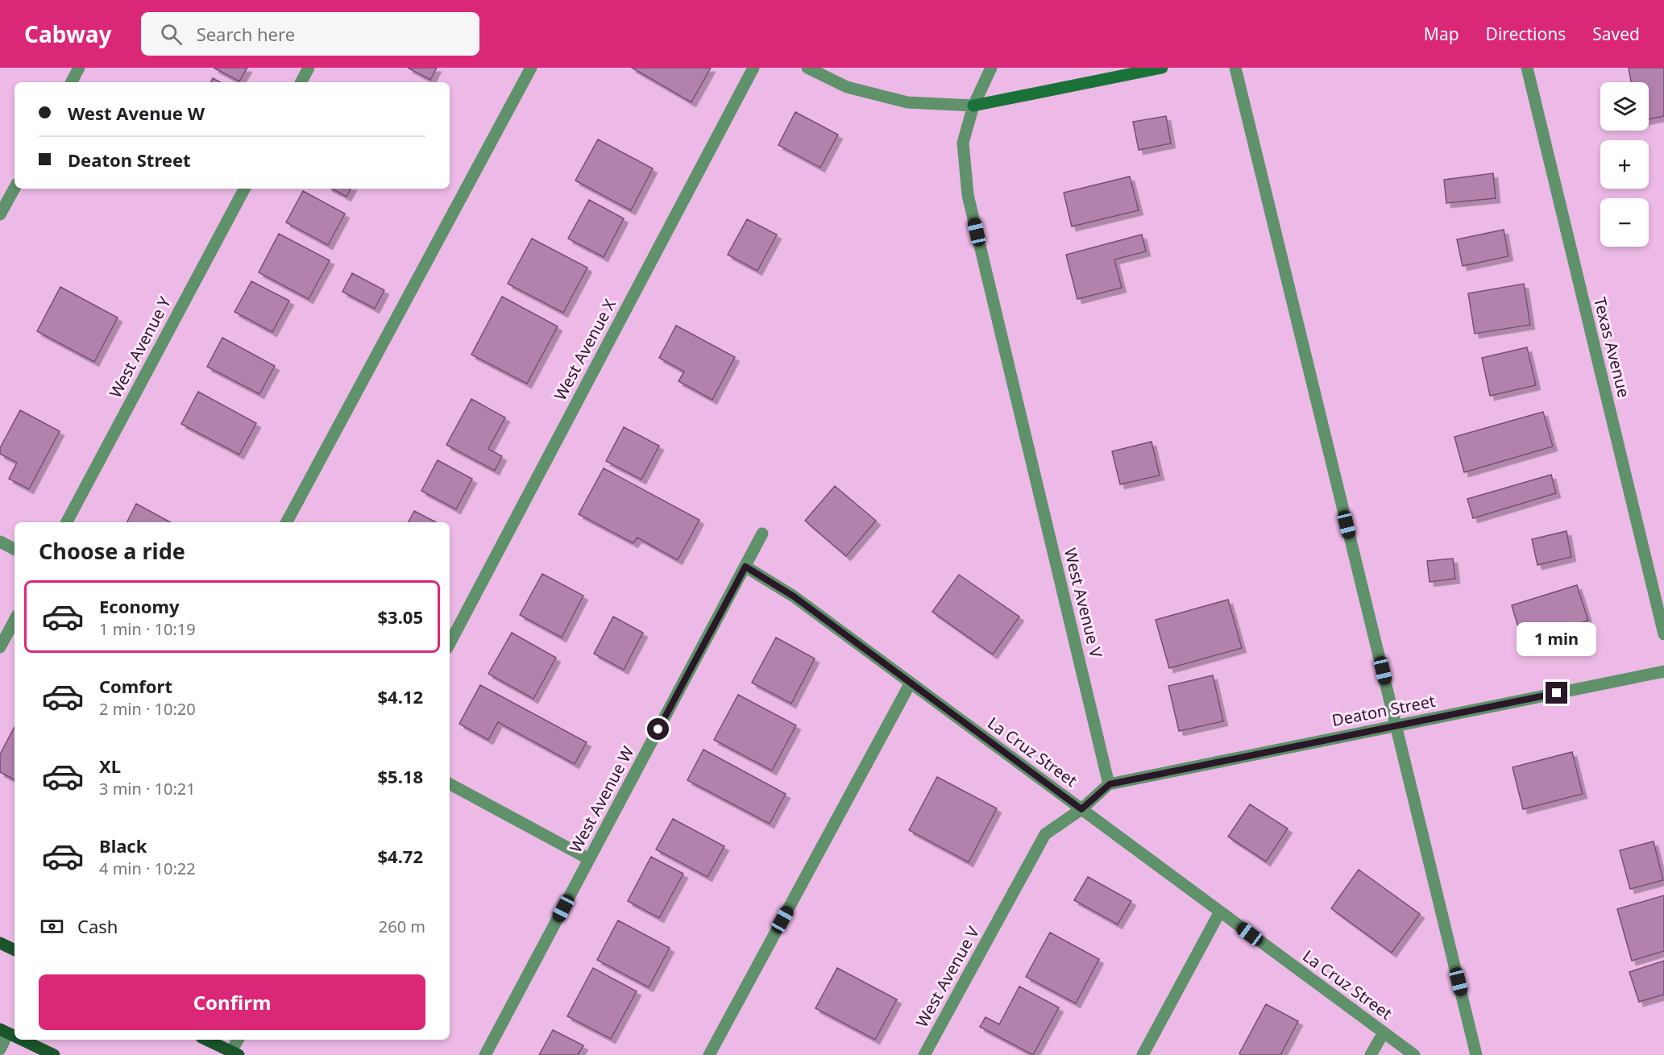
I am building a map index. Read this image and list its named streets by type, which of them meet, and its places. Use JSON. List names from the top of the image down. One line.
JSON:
{"streets":{"street":["West Avenue Y","Texas Avenue","West Avenue X","West Avenue V","Deaton Street","La Cruz Street","West Avenue W"]},"crossings":[["West Avenue V","Deaton Street"],["West Avenue V","La Cruz Street"],["La Cruz Street","West Avenue W"]],"page":{"header":"Cabway","search":"Search here","nav":["Map","Directions","Saved"],"map_buttons":["+","−"],"banner":["West Avenue W","Deaton Street"],"heading":"Choose a ride","list":[{"name":"Economy","note":"1 min · 10:19","value":"$3.05"},{"name":"Comfort","note":"2 min · 10:20","value":"$4.12"},{"name":"XL","note":"3 min · 10:21","value":"$5.18"},{"name":"Black","note":"4 min · 10:22","value":"$4.72"}],"bubble":"1 min","pay":["Cash","260 m"],"buttons":"Confirm"}}
